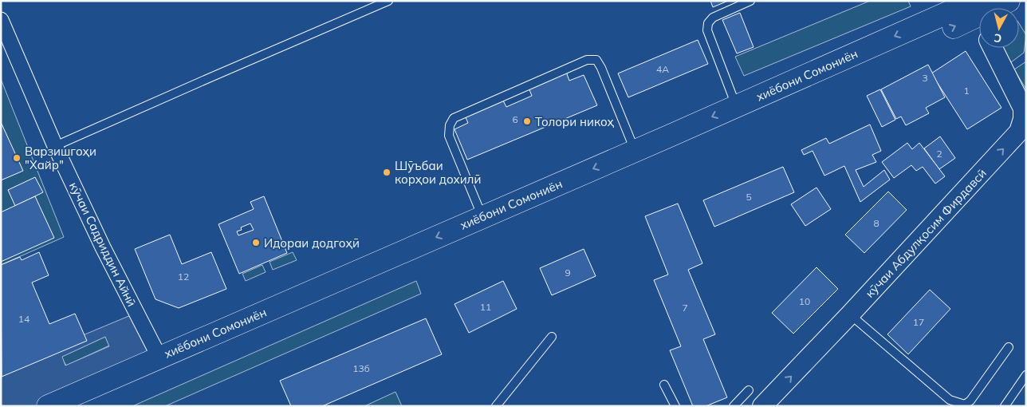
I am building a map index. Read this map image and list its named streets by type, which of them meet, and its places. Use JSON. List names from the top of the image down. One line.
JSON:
{"streets":{"highway":["хиёбони Сомониён"],"street":["кӯчаи Абдулқосим Фирдавсӣ","кӯчаи Садриддин Айнӣ"]},"crossings":[["хиёбони Сомониён","кӯчаи Абдулқосим Фирдавсӣ"],["хиёбони Сомониён","кӯчаи Садриддин Айнӣ"]],"one_way":["кӯчаи Абдулқосим Фирдавсӣ"],"places":["Толори никоҳ","Варзишгоҳи \"Хайр\"","Шӯъбаи корҳои дохилӣ","Идораи додгоҳӣ"],"house_numbers":["4А","3","1","6","2","5","8","9","12","10","11","7","14","17","13б"],"north":"bottom"}
